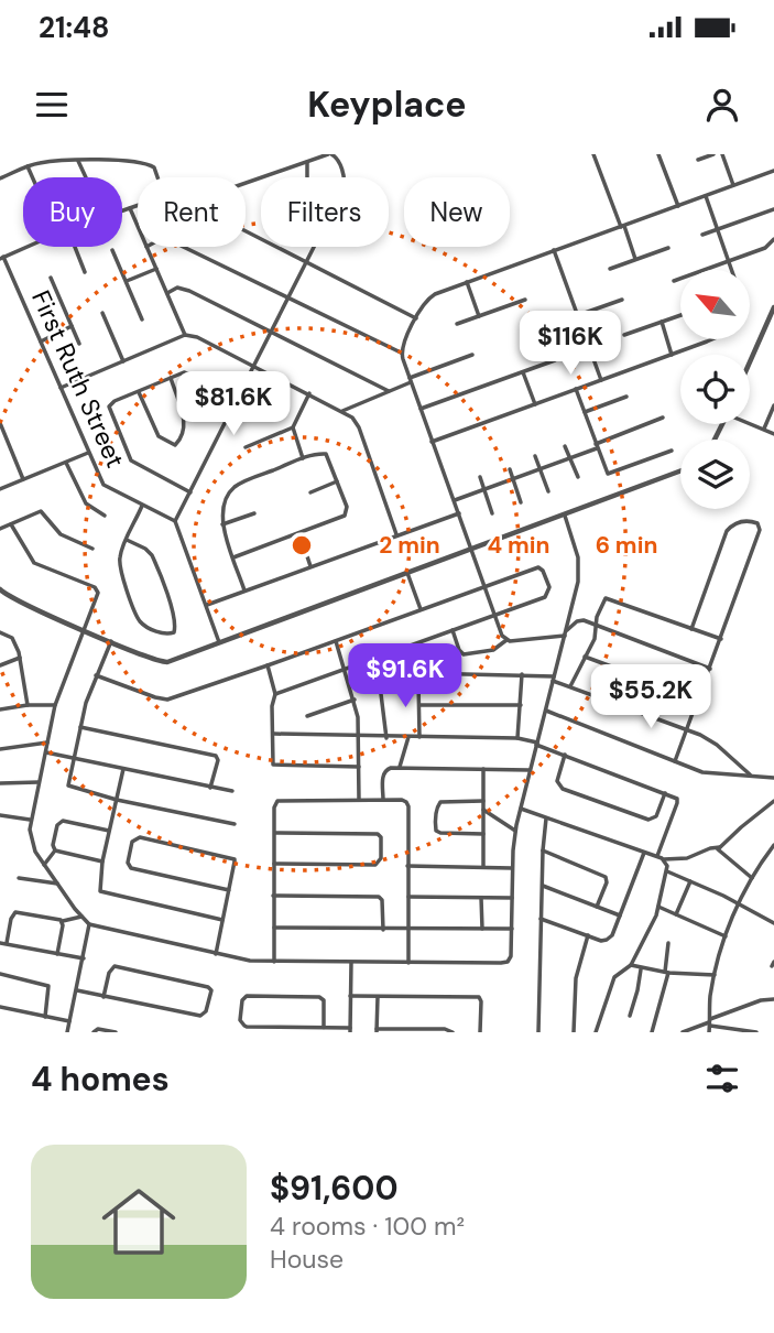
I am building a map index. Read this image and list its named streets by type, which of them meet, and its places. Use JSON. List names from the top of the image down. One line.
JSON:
{"streets":{"street":["First Ruth Street"]},"north":"top left","page":{"status":"21:48","header":"Keyplace","chip":["Buy","Rent","Filters","New"],"price":["$116K","$81.6K","$91.6K","$55.2K"],"heading":"4 homes","list":[{"name":"$91,600","note":"4 rooms · 100 m² · House"}]},"rings":["2 min","4 min","6 min"]}
